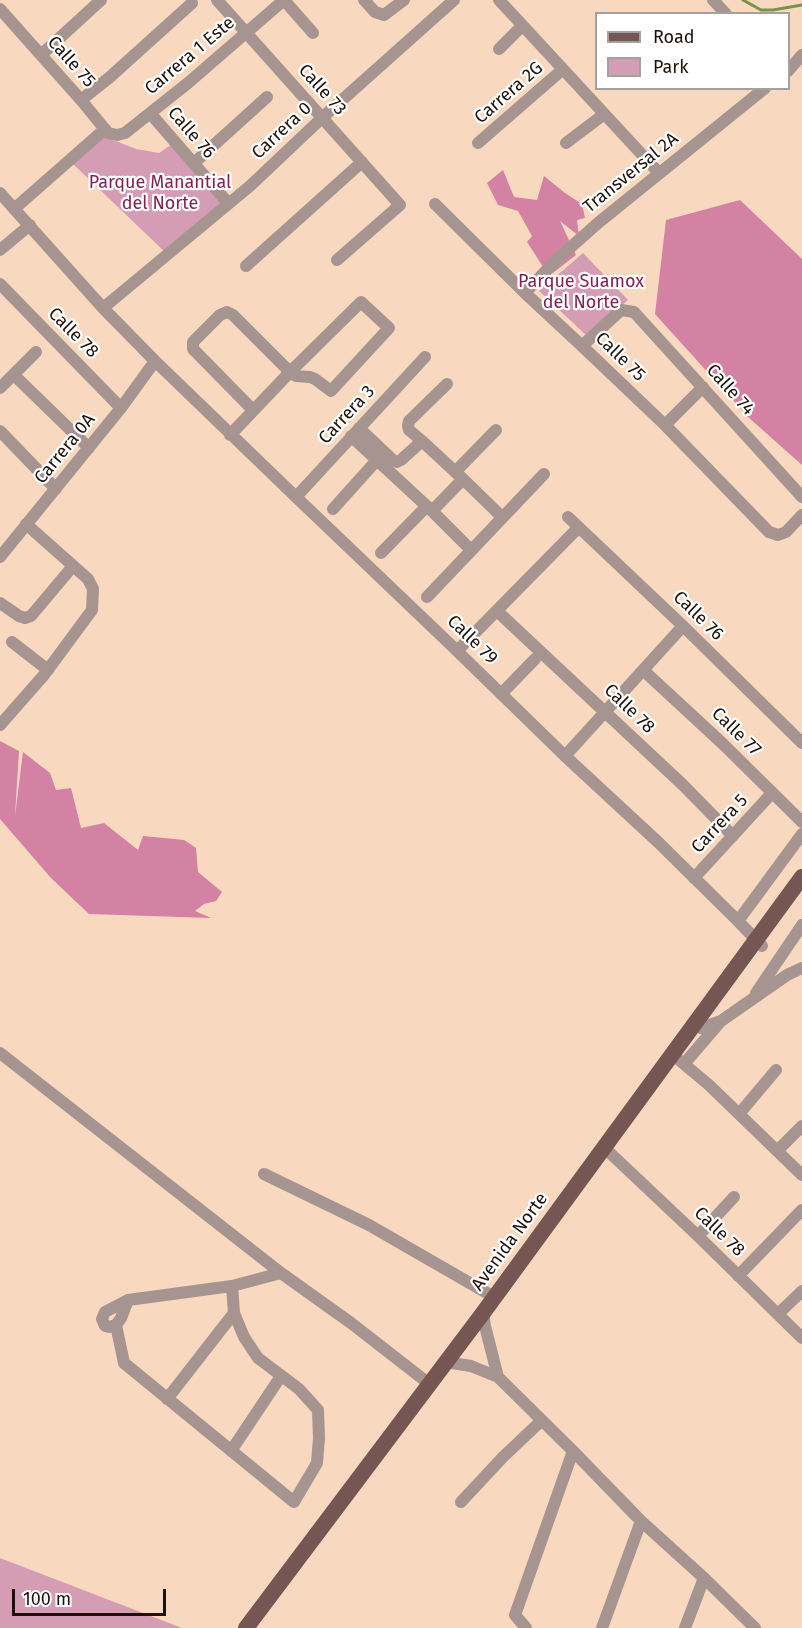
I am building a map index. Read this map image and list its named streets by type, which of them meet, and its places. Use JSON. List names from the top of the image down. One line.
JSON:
{"streets":{"main road":["Avenida Norte"],"street":["Carrera 1 Este","Calle 75","Calle 73","Carrera 2G","Carrera 0","Calle 76","Transversal 2A","Calle 78","Calle 74","Carrera 3","Carrera 0A","Calle 79","Calle 77","Carrera 5"]},"crossings":[["Carrera 1 Este","Calle 75"],["Carrera 1 Este","Calle 73"],["Carrera 1 Este","Calle 76"],["Calle 75","Transversal 2A"],["Calle 75","Calle 74"],["Calle 73","Carrera 0"],["Carrera 0","Calle 76"],["Calle 78","Carrera 0A"],["Calle 78","Carrera 5"],["Calle 78","Avenida Norte"],["Carrera 3","Calle 79"],["Carrera 0A","Calle 79"],["Calle 79","Carrera 5"],["Calle 79","Avenida Norte"],["Calle 77","Carrera 5"]],"parks":["Parque Manantial del Norte","Parque Suamox del Norte"],"legend":["Road","Park"],"scale_bar":"100 m"}
